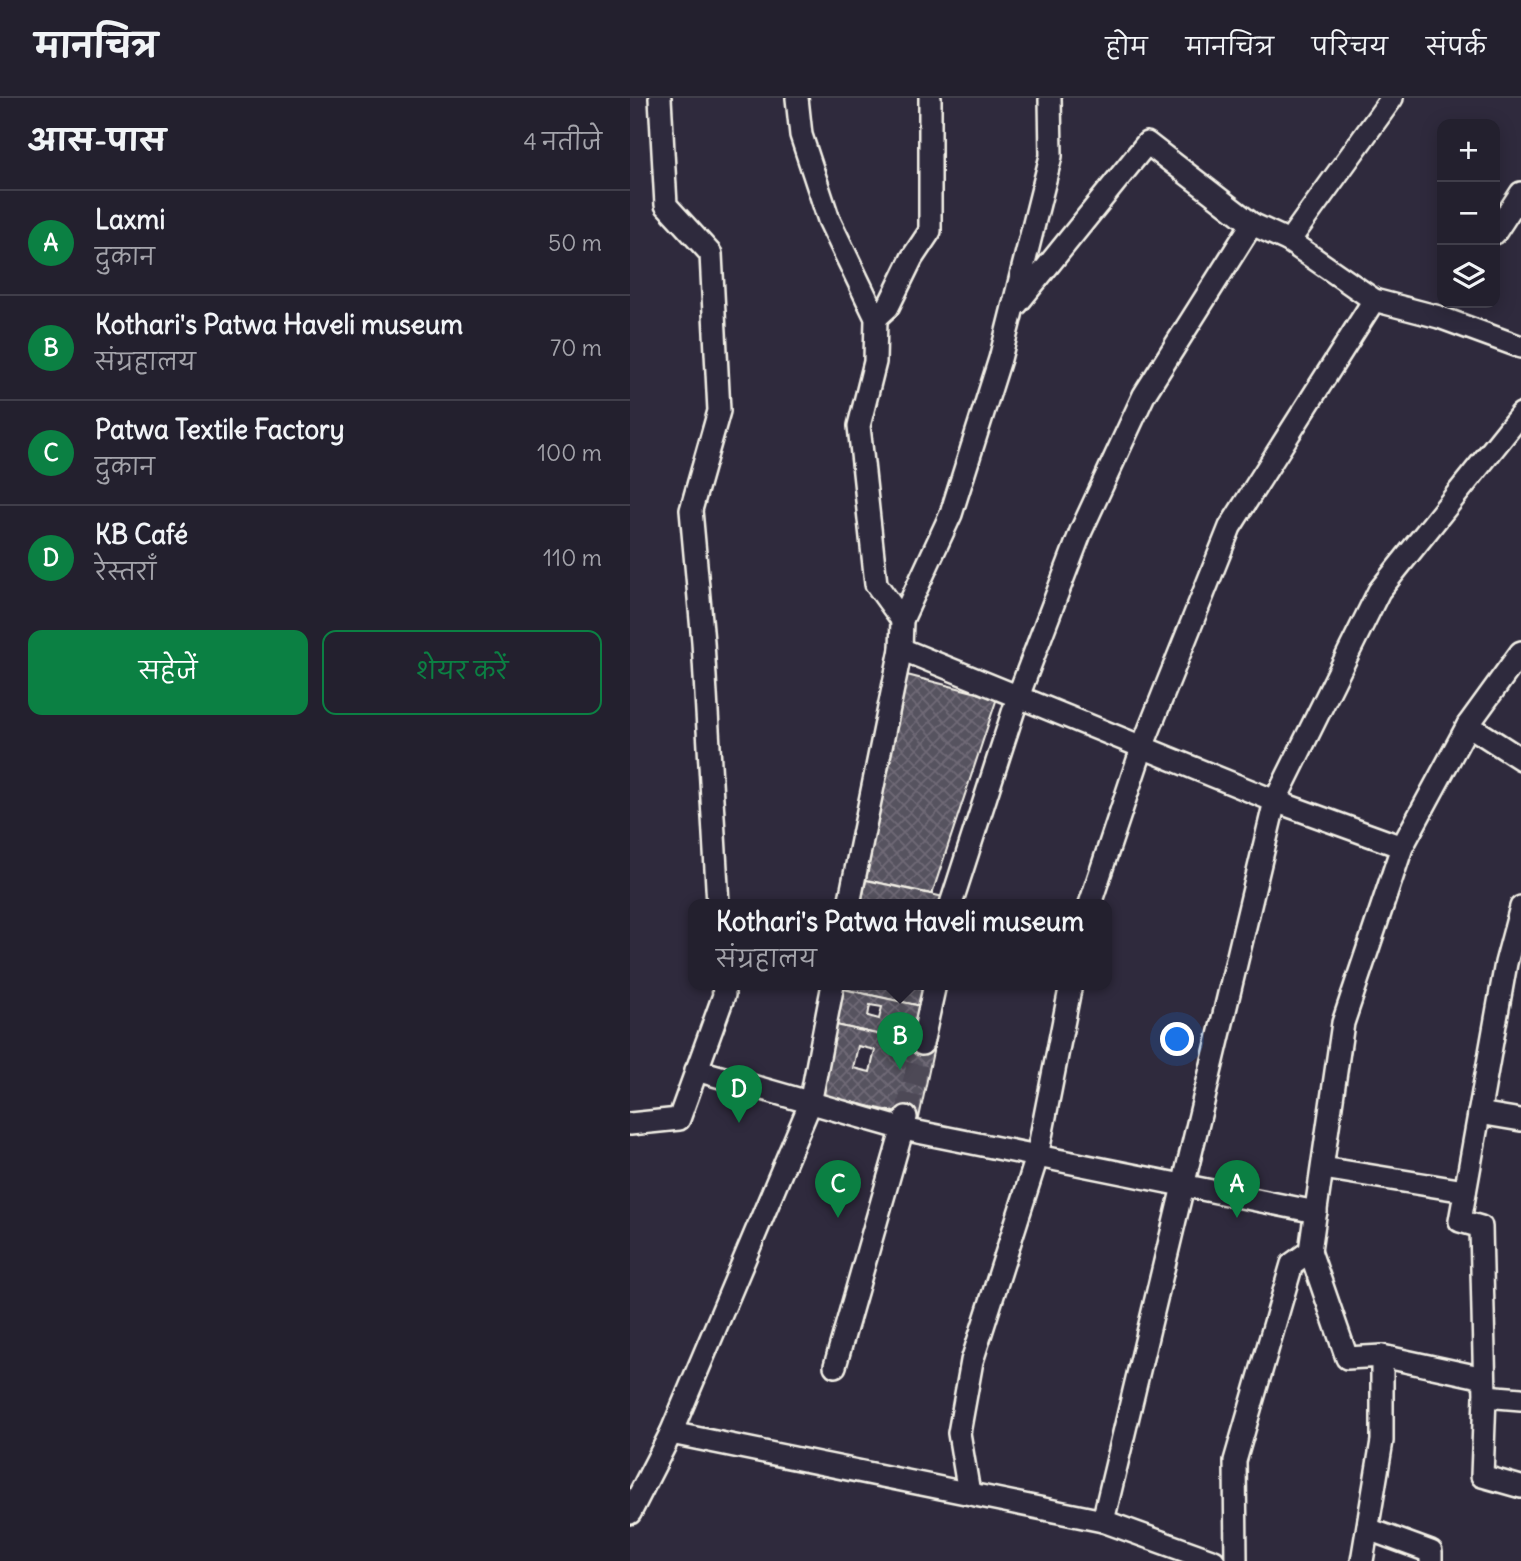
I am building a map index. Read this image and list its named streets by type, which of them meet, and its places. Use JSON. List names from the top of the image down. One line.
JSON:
{"page":{"header":"मानचित्र","nav":["होम","मानचित्र","परिचय","संपर्क"],"heading":["आस-पास","4 नतीजे"],"map_buttons":["+","−"],"list":[{"mark":"A","name":"Laxmi","note":"दुकान","value":"50 m"},{"mark":"B","name":"Kothari's Patwa Haveli museum","note":"संग्रहालय","value":"70 m"},{"mark":"C","name":"Patwa Textile Factory","note":"दुकान","value":"100 m"},{"mark":"D","name":"KB Café","note":"रेस्तराँ","value":"110 m"}],"buttons":["सहेजें","शेयर करें"],"popup":["Kothari's Patwa Haveli museum","संग्रहालय"],"pins":["B","D","A","C"]}}
